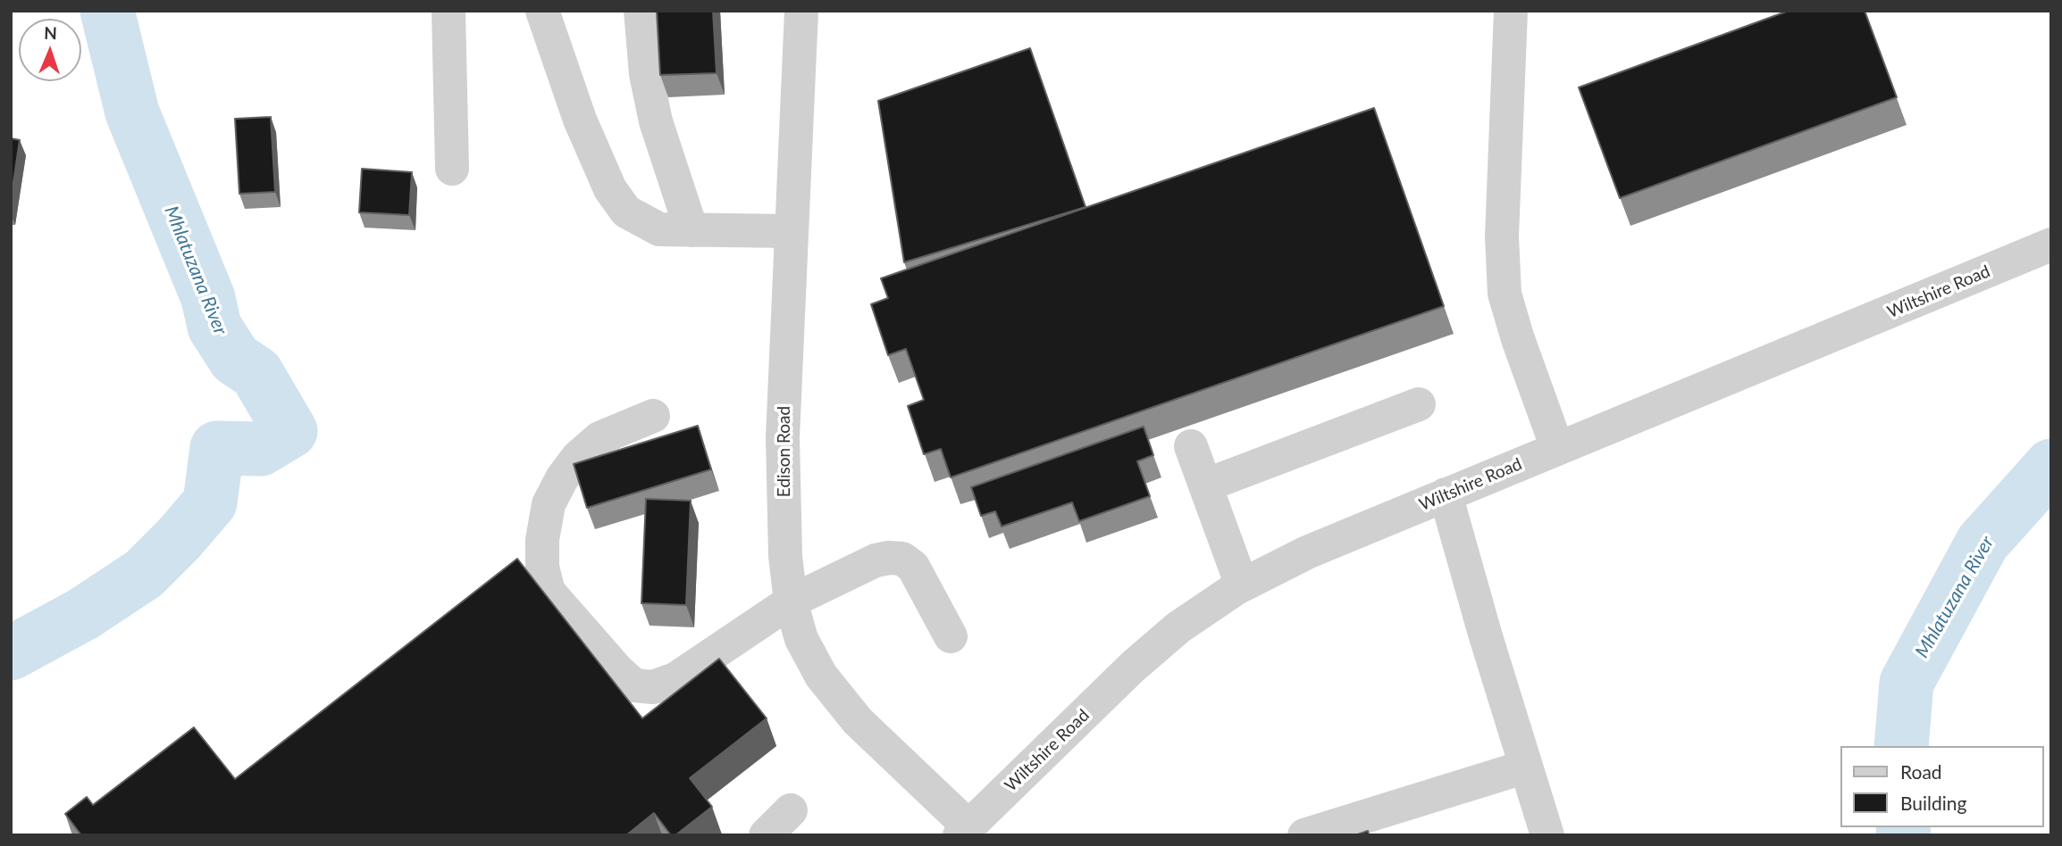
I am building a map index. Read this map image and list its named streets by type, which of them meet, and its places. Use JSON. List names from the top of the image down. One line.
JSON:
{"streets":{"street":["Wiltshire Road","Edison Road"]},"crossings":[["Wiltshire Road","Edison Road"]],"water":["Mhlatuzana River"],"legend":["Road","Building"],"north":"top"}
